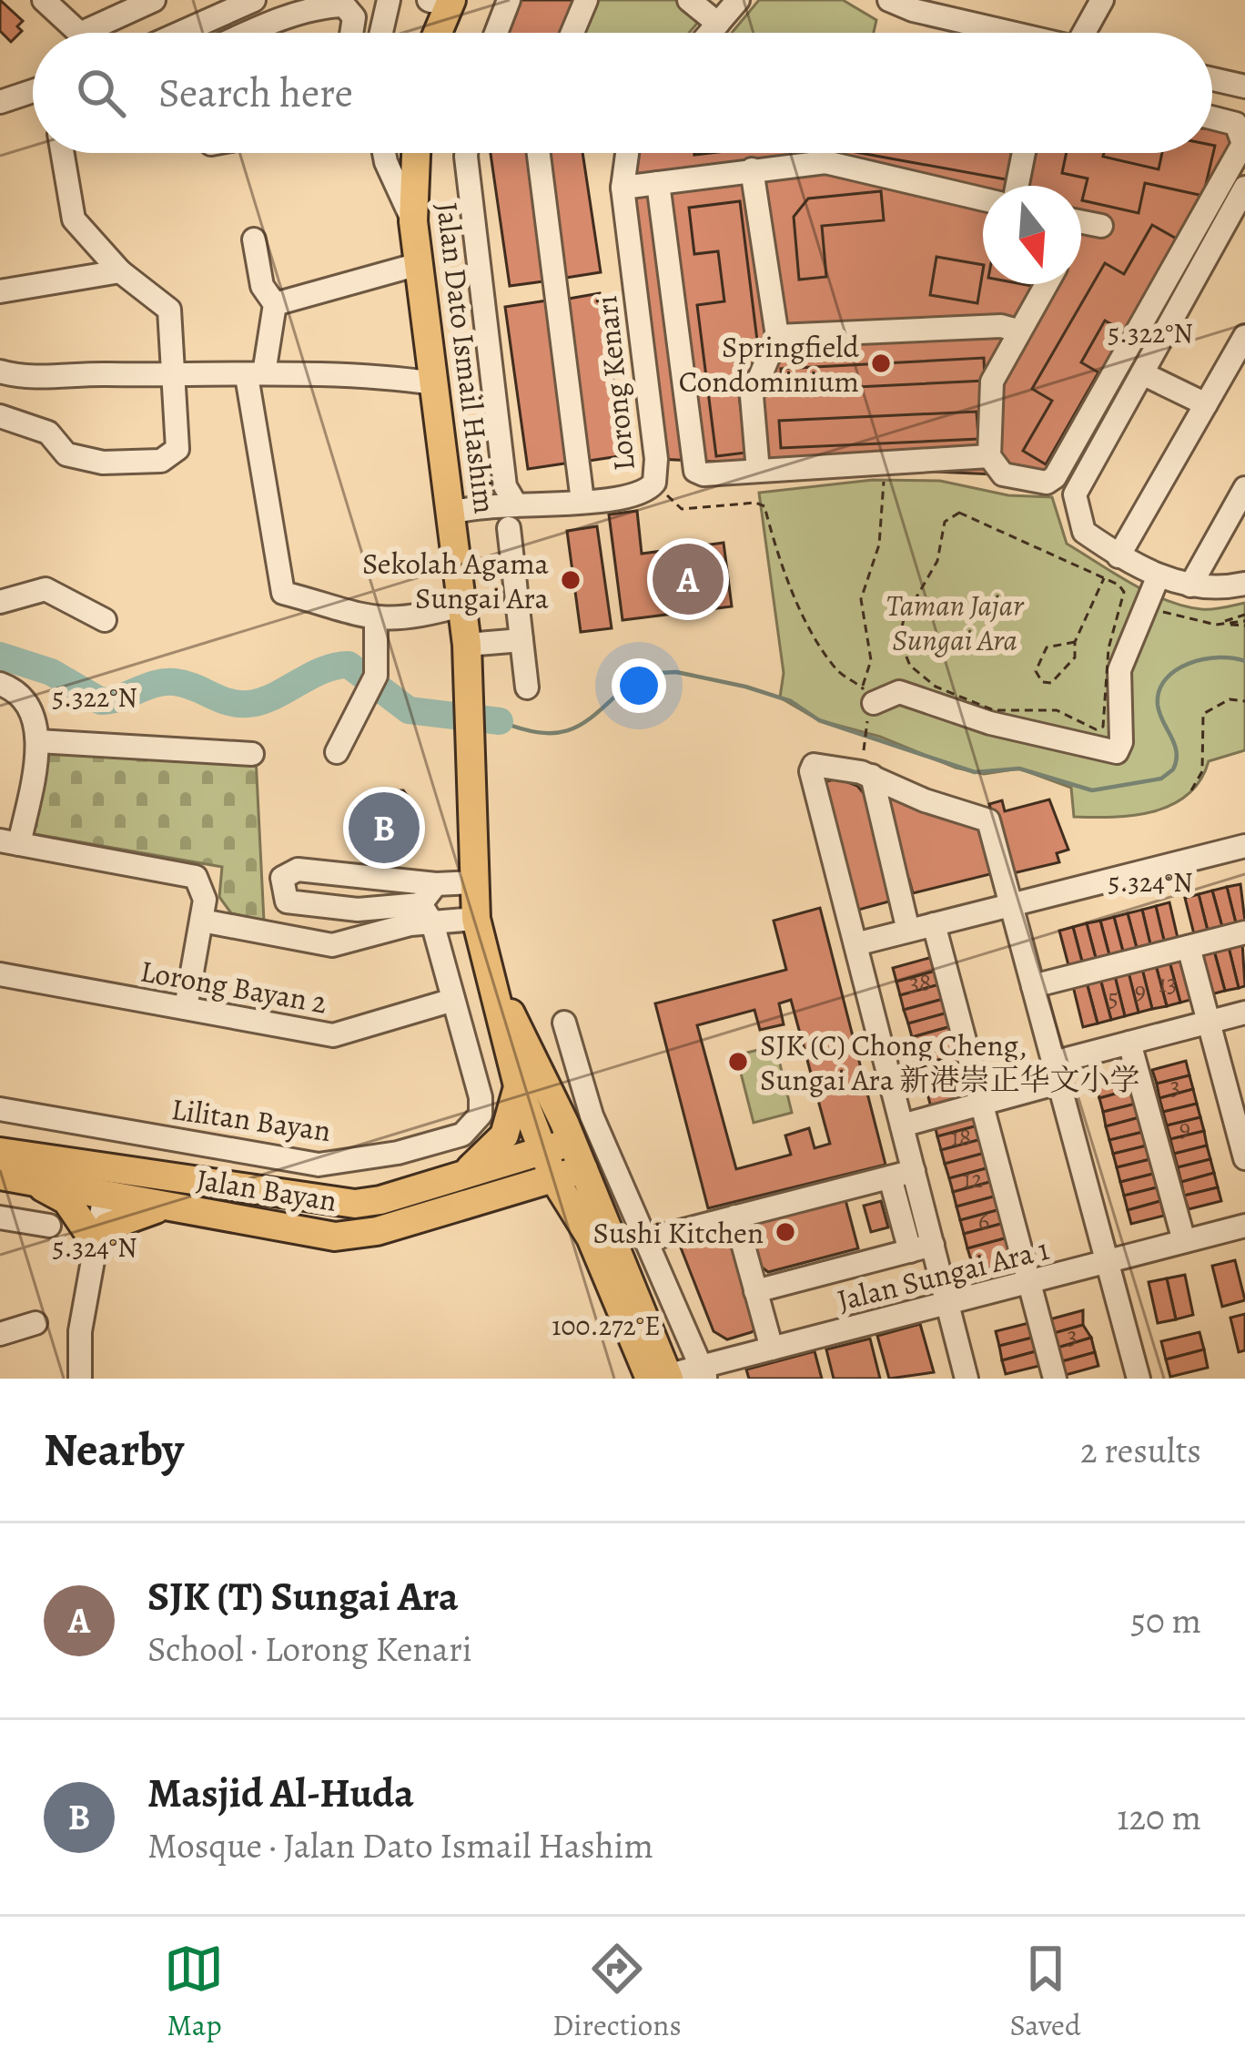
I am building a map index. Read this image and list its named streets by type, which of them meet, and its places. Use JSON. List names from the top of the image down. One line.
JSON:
{"streets":{"main road":["Jalan Dato Ismail Hashim","Jalan Bayan"],"street":["Lorong Kenari","Lorong Bayan 2","Lilitan Bayan","Jalan Sungai Ara 1"]},"crossings":[["Jalan Dato Ismail Hashim","Lorong Kenari"],["Jalan Dato Ismail Hashim","Jalan Bayan"],["Jalan Dato Ismail Hashim","Jalan Sungai Ara 1"],["Lorong Bayan 2","Lilitan Bayan"]],"parks":["Taman Jajar Sungai Ara"],"places":["Springfield Condominium","Sekolah Agama Sungai Ara","SJK (C) Chong Cheng, Sungai Ara 新港崇正华文小学","Sushi Kitchen"],"house_numbers":["38","13","9","5","3","9","18","12","6","3"],"north":"bottom","page":{"search":"Search here","pins":["A","B"],"heading":["Nearby","2 results"],"list":[{"mark":"A","name":"SJK (T) Sungai Ara","note":"School · Lorong Kenari","value":"50 m"},{"mark":"B","name":"Masjid Al-Huda","note":"Mosque · Jalan Dato Ismail Hashim","value":"120 m"}],"nav":["Map","Directions","Saved"]},"coordinates":["5.322°N","5.324°N","100.272°E"]}
